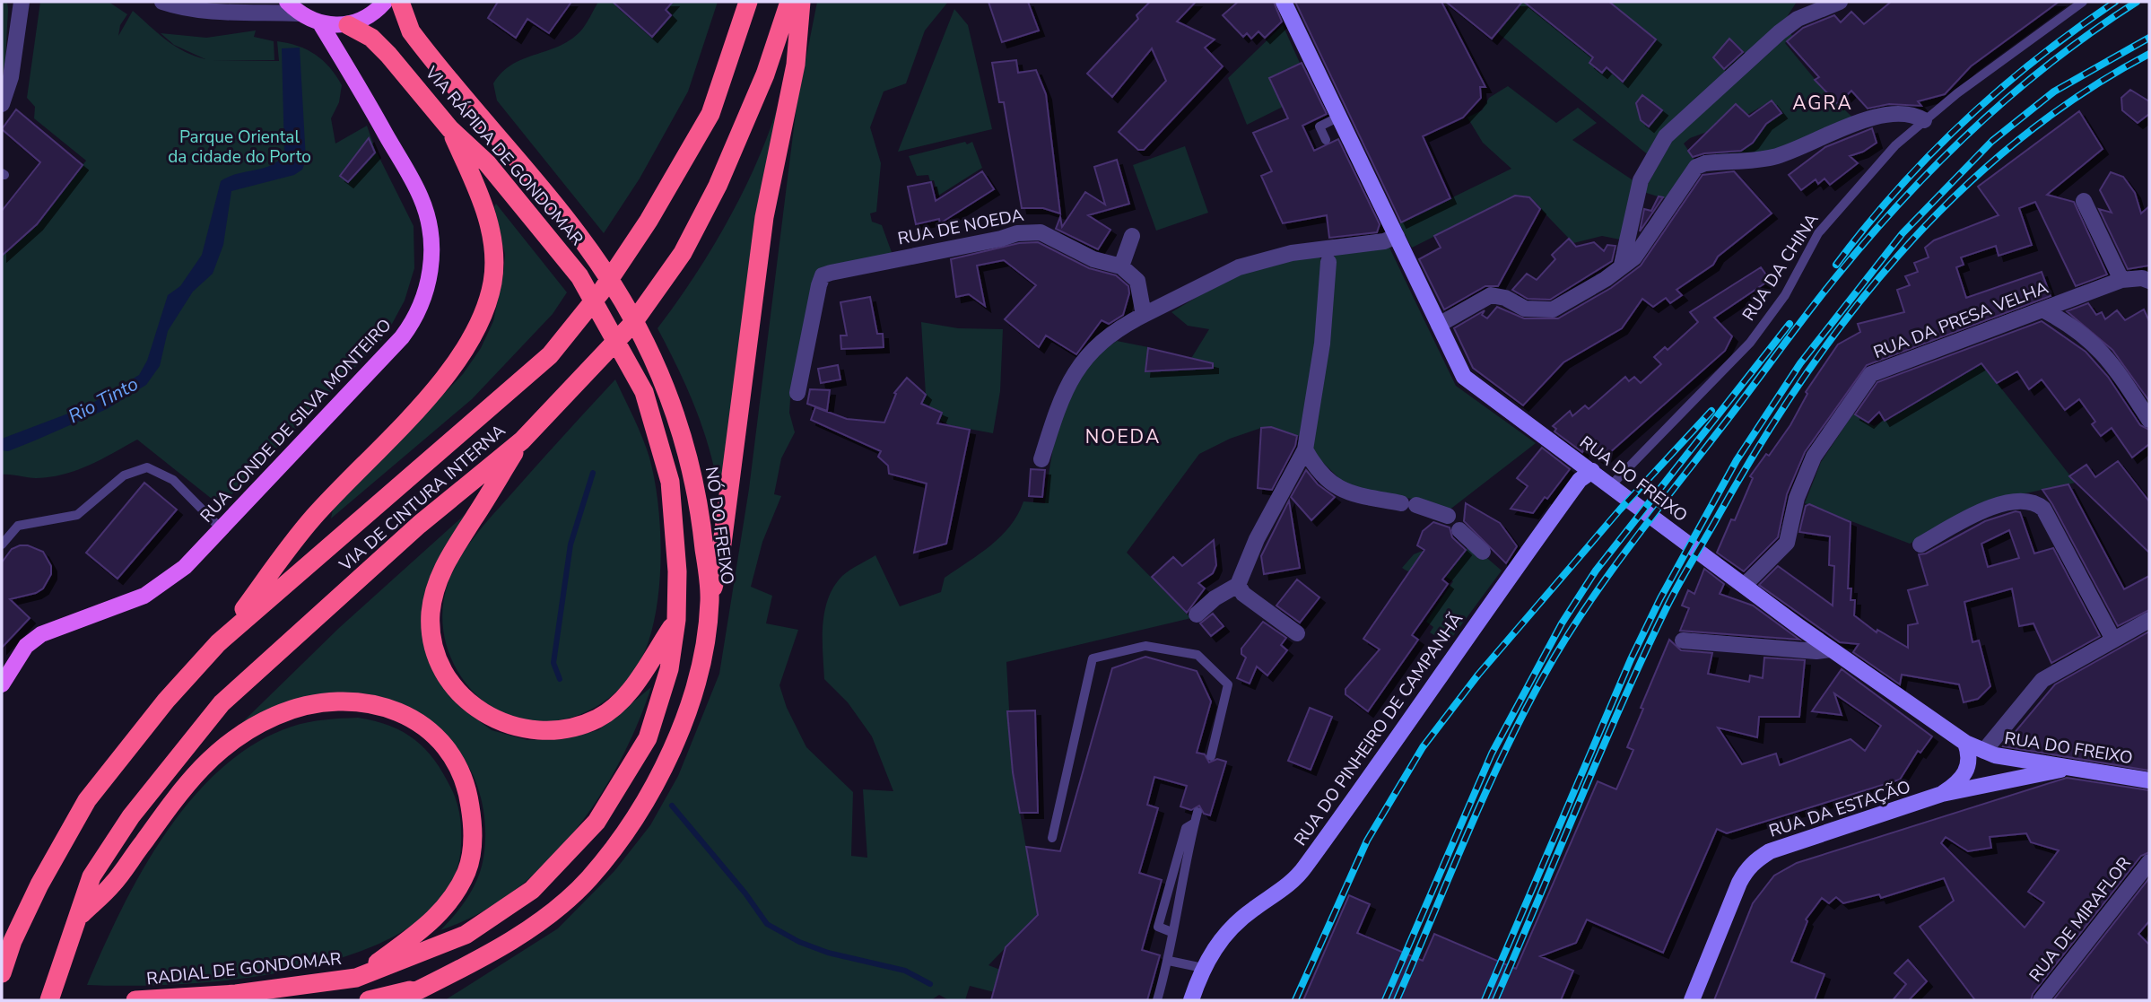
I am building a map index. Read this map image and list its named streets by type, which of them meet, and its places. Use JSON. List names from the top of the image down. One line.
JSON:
{"streets":{"highway":["VIA RÁPIDA DE GONDOMAR","VIA DE CINTURA INTERNA","NÓ DO FREIXO","RADIAL DE GONDOMAR"],"main road":["RUA CONDE DE SILVA MONTEIRO","RUA DO FREIXO","RUA DO PINHEIRO DE CAMPANHÃ","RUA DA ESTAÇÃO"],"street":["RUA DE NOEDA","RUA DA PRESA VELHA","RUA DE MIRAFLOR"],"lane":["RUA DA CHINA"]},"crossings":[["RUA DA CHINA","RUA DO FREIXO"],["RUA DA PRESA VELHA","RUA DO FREIXO"],["RUA DO FREIXO","RUA DO PINHEIRO DE CAMPANHÃ"],["RUA DO FREIXO","RUA DA ESTAÇÃO"]],"districts":["AGRA","NOEDA"],"water":["Rio Tinto"],"parks":["Parque Oriental da cidade do Porto"]}
